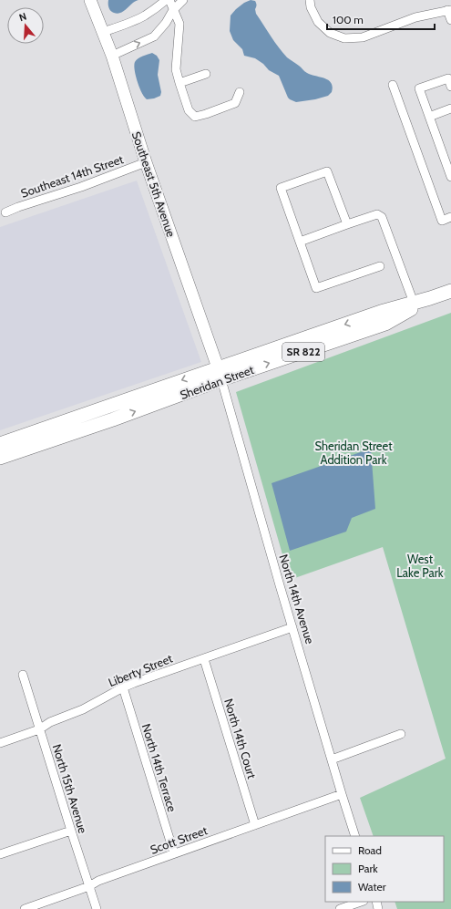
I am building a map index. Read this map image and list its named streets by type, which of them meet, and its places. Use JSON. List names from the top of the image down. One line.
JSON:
{"streets":{"main road":["SR 822","Sheridan Street"],"street":["Southeast 14th Street","Southeast 5th Avenue","North 14th Avenue","Liberty Street","North 14th Court","North 14th Terrace","North 15th Avenue","Scott Street"]},"crossings":[["Southeast 14th Street","Southeast 5th Avenue"],["Southeast 5th Avenue","Sheridan Street"],["Southeast 5th Avenue","North 14th Avenue"],["Sheridan Street","North 14th Avenue"],["North 14th Avenue","Liberty Street"],["North 14th Avenue","Scott Street"],["Liberty Street","North 14th Court"],["Liberty Street","North 14th Terrace"],["Liberty Street","North 15th Avenue"],["North 14th Court","Scott Street"],["North 14th Terrace","Scott Street"],["North 15th Avenue","Scott Street"]],"parks":["Sheridan Street Addition Park","West Lake Park"],"legend":["Road","Park","Water"],"scale_bar":"100 m","north":"top"}
